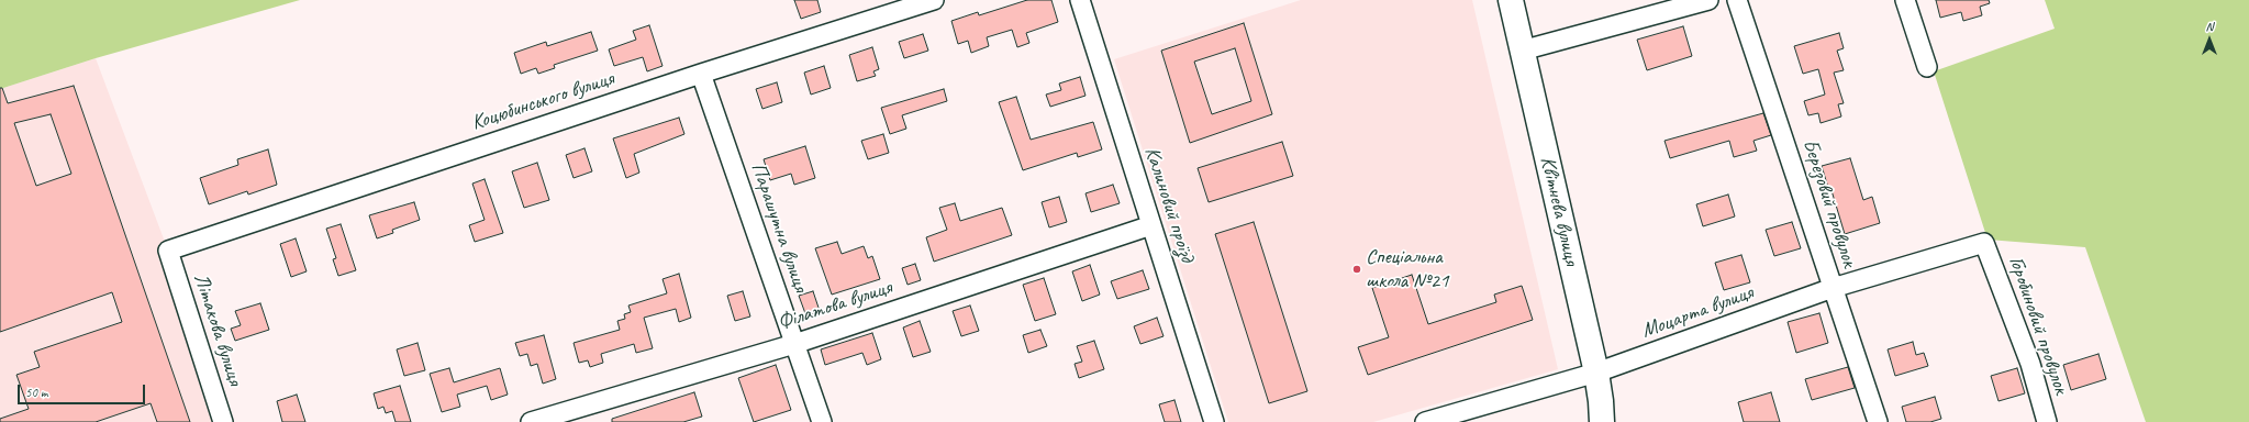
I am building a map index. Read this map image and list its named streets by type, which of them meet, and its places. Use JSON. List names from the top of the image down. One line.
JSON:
{"streets":{"main road":["Квітнева вулиця"],"street":["Коцюбинського вулиця","Березовий провулок","Калиновий проїзд","Парашутна вулиця","Філатова вулиця","Моцарта вулиця","Горобиновий провулок","Літакова вулиця"]},"crossings":[["Коцюбинського вулиця","Парашутна вулиця"],["Коцюбинського вулиця","Літакова вулиця"],["Березовий провулок","Моцарта вулиця"],["Калиновий проїзд","Філатова вулиця"],["Квітнева вулиця","Моцарта вулиця"],["Парашутна вулиця","Філатова вулиця"],["Моцарта вулиця","Горобиновий провулок"]],"places":["Спеціальна школа №21"],"scale_bar":"50 m","north":"top"}
